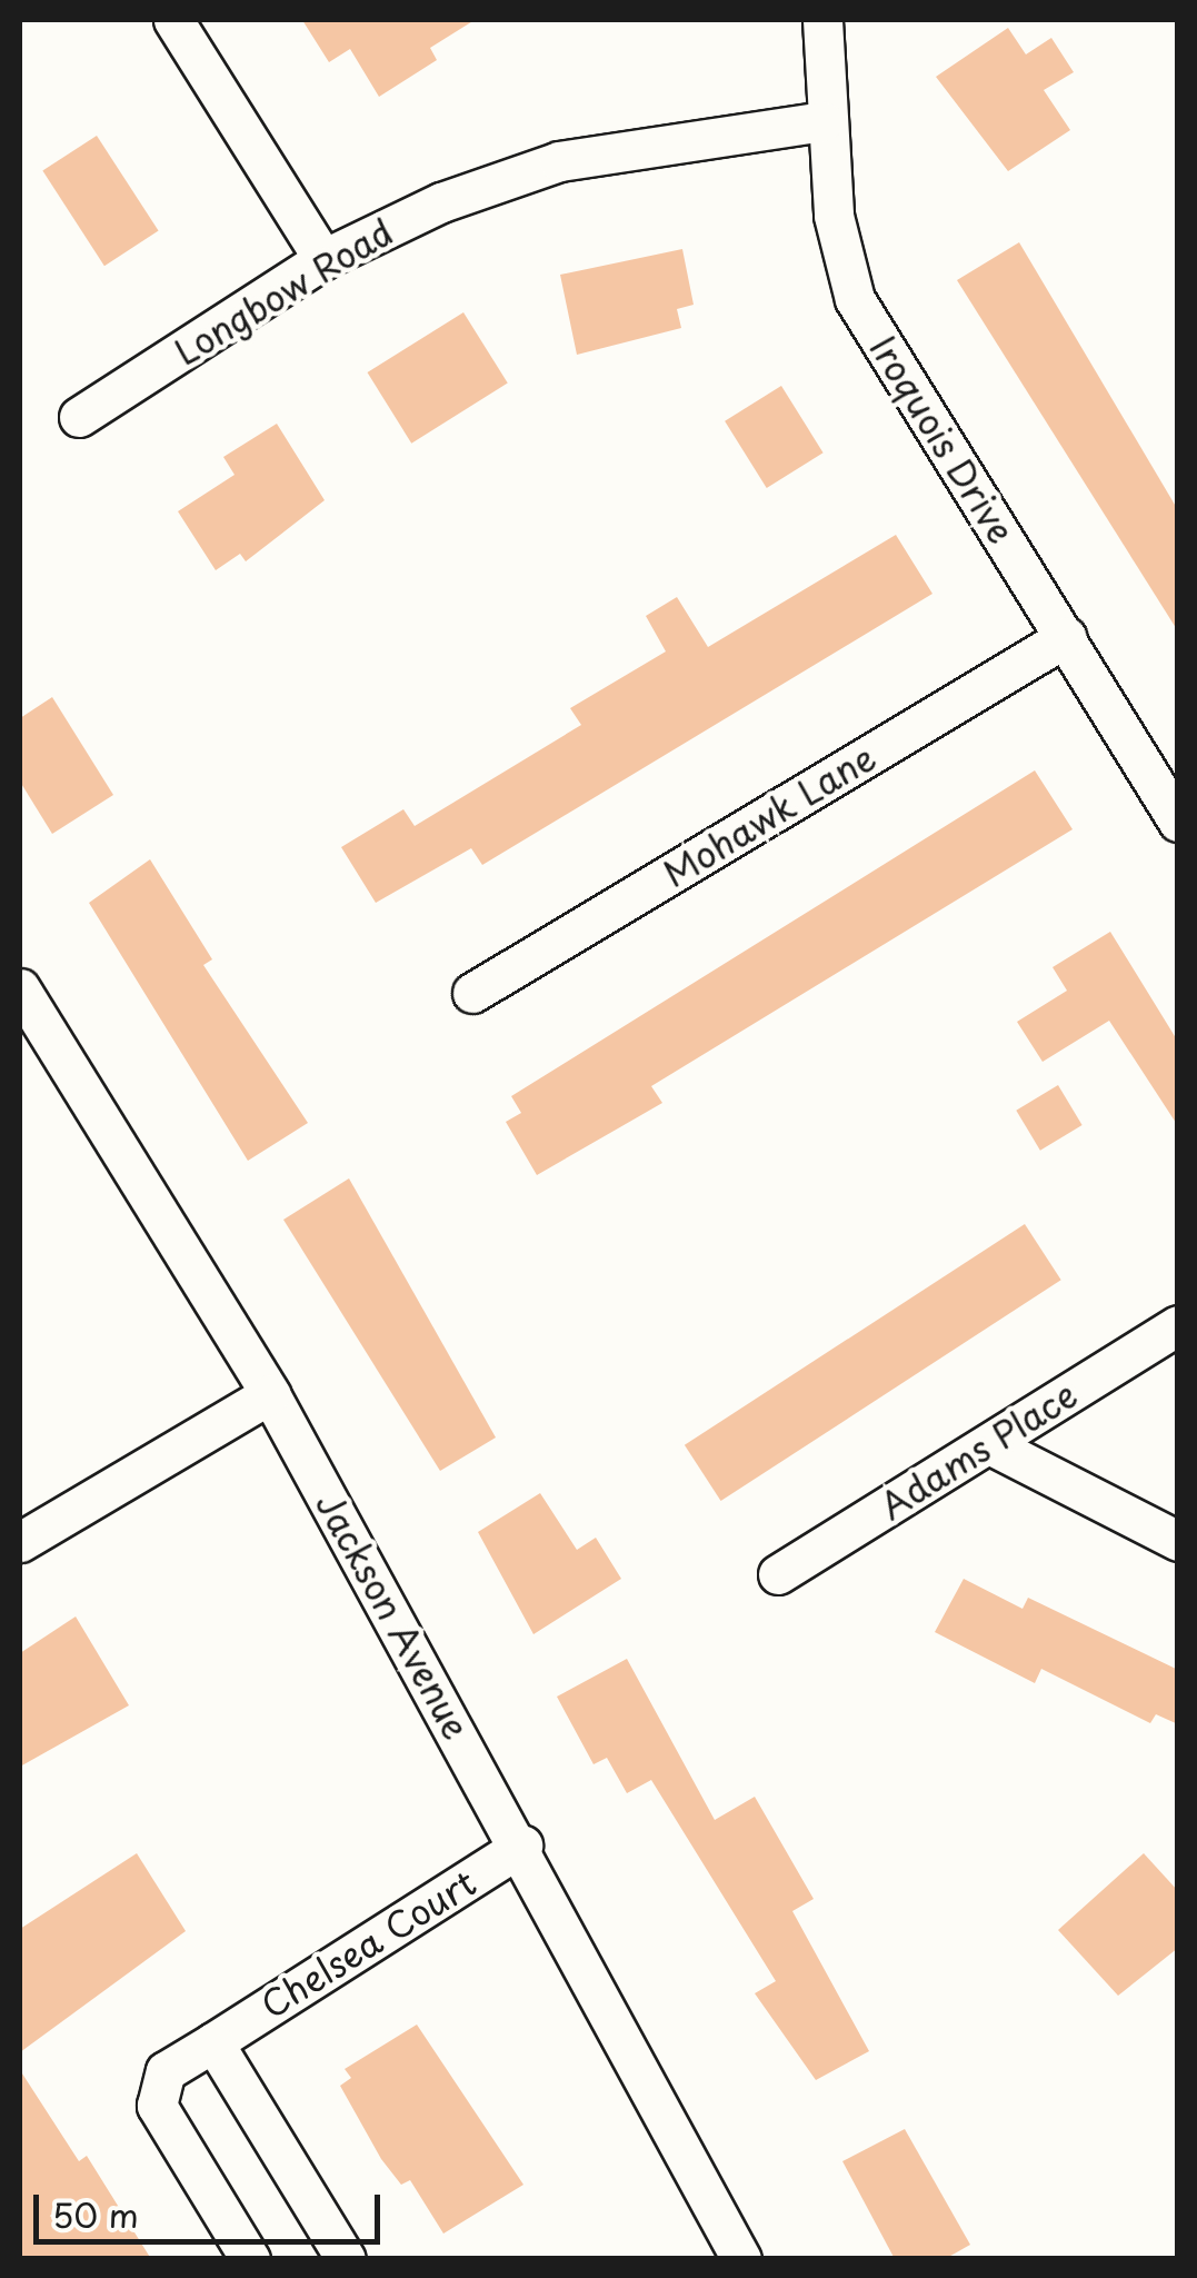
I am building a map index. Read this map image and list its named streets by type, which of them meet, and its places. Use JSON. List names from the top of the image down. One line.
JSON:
{"streets":{"street":["Longbow Road","Iroquois Drive","Mohawk Lane","Adams Place","Jackson Avenue","Chelsea Court"]},"crossings":[["Longbow Road","Iroquois Drive"],["Iroquois Drive","Mohawk Lane"],["Jackson Avenue","Chelsea Court"]],"scale_bar":"50 m"}
